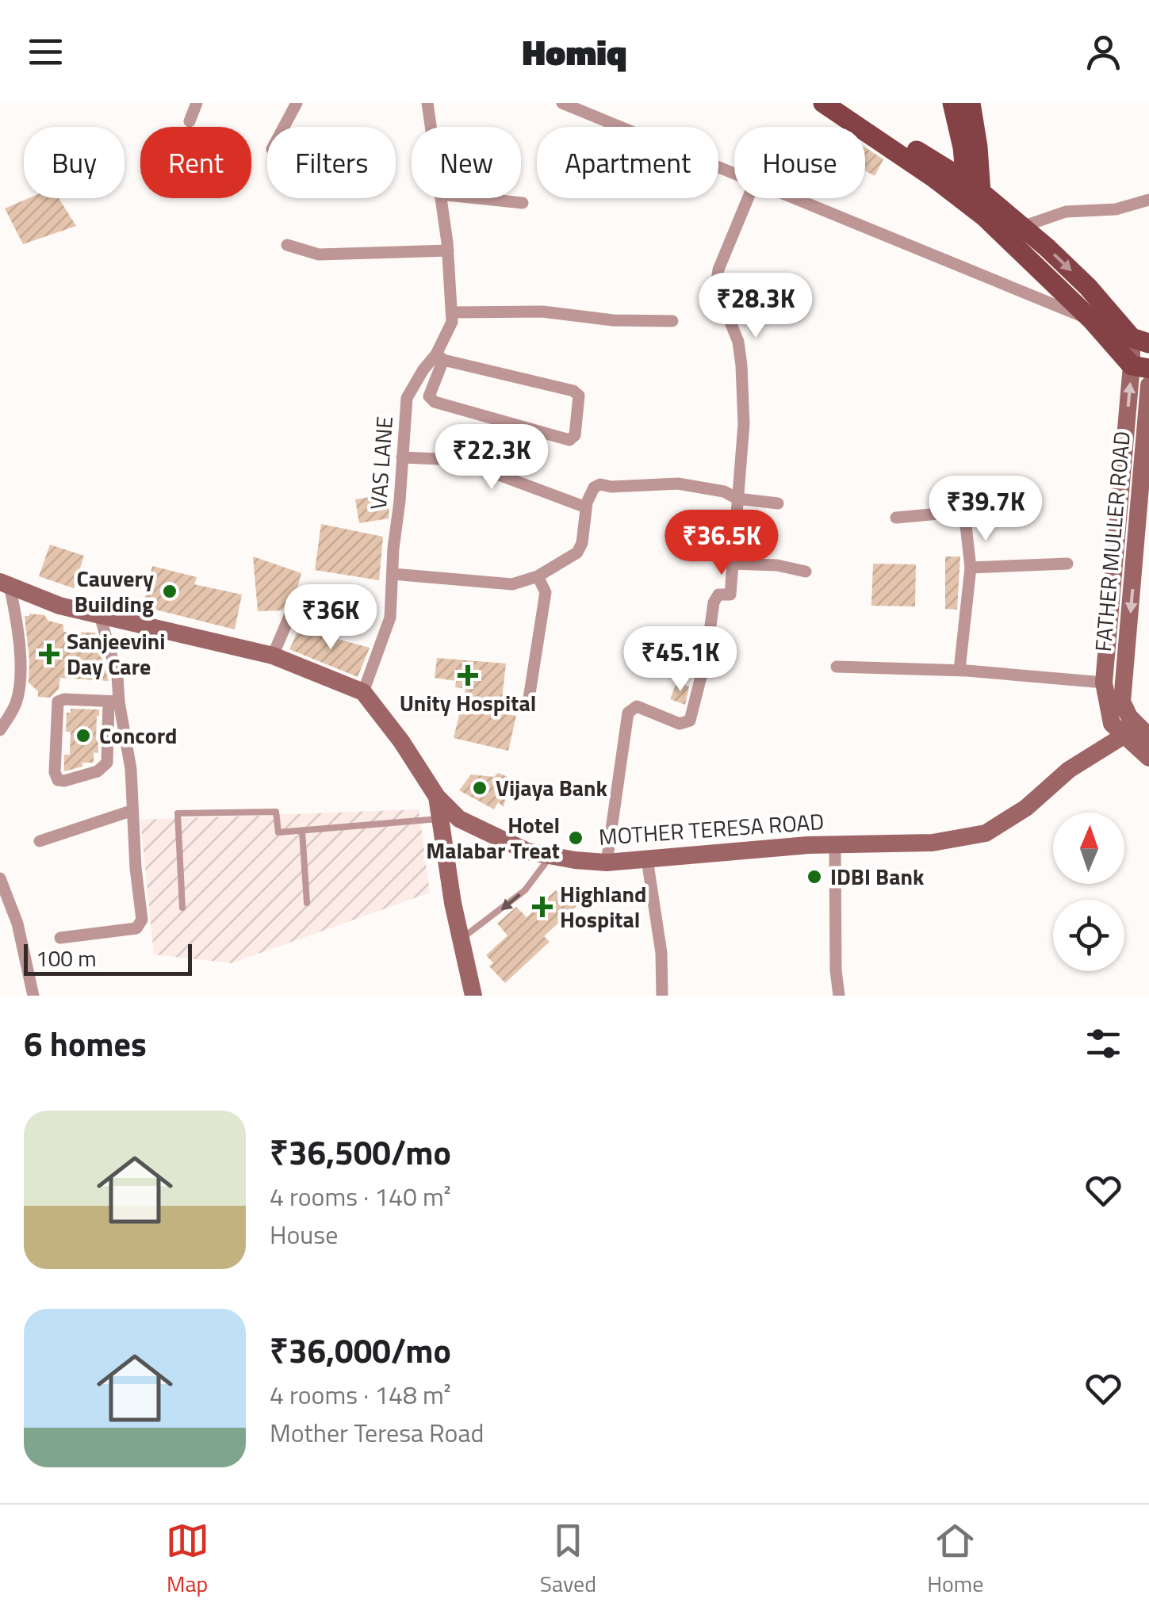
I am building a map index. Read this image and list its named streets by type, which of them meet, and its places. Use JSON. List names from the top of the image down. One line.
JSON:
{"streets":{"main road":["FATHER MULLER ROAD","MOTHER TERESA ROAD"],"street":["VAS LANE"]},"crossings":[["VAS LANE","MOTHER TERESA ROAD"]],"places":{"other":["Cauvery Building","Concord","Vijaya Bank","Hotel Malabar Treat","IDBI Bank"],"health":["Sanjeevini Day Care","Unity Hospital","Highland Hospital"]},"scale_bar":"100 m","north":"top","page":{"header":"Homiq","chip":["Buy","Rent","Filters","New","Apartment","House"],"price":["₹28.3K","₹22.3K","₹39.7K","₹36.5K","₹36K","₹45.1K"],"scale":"100 m","heading":"6 homes","list":[{"name":"₹36,500/mo","note":"4 rooms · 140 m² · House"},{"name":"₹36,000/mo","note":"4 rooms · 148 m² · Mother Teresa Road"}],"tabs":["Map","Saved","Home"]}}
